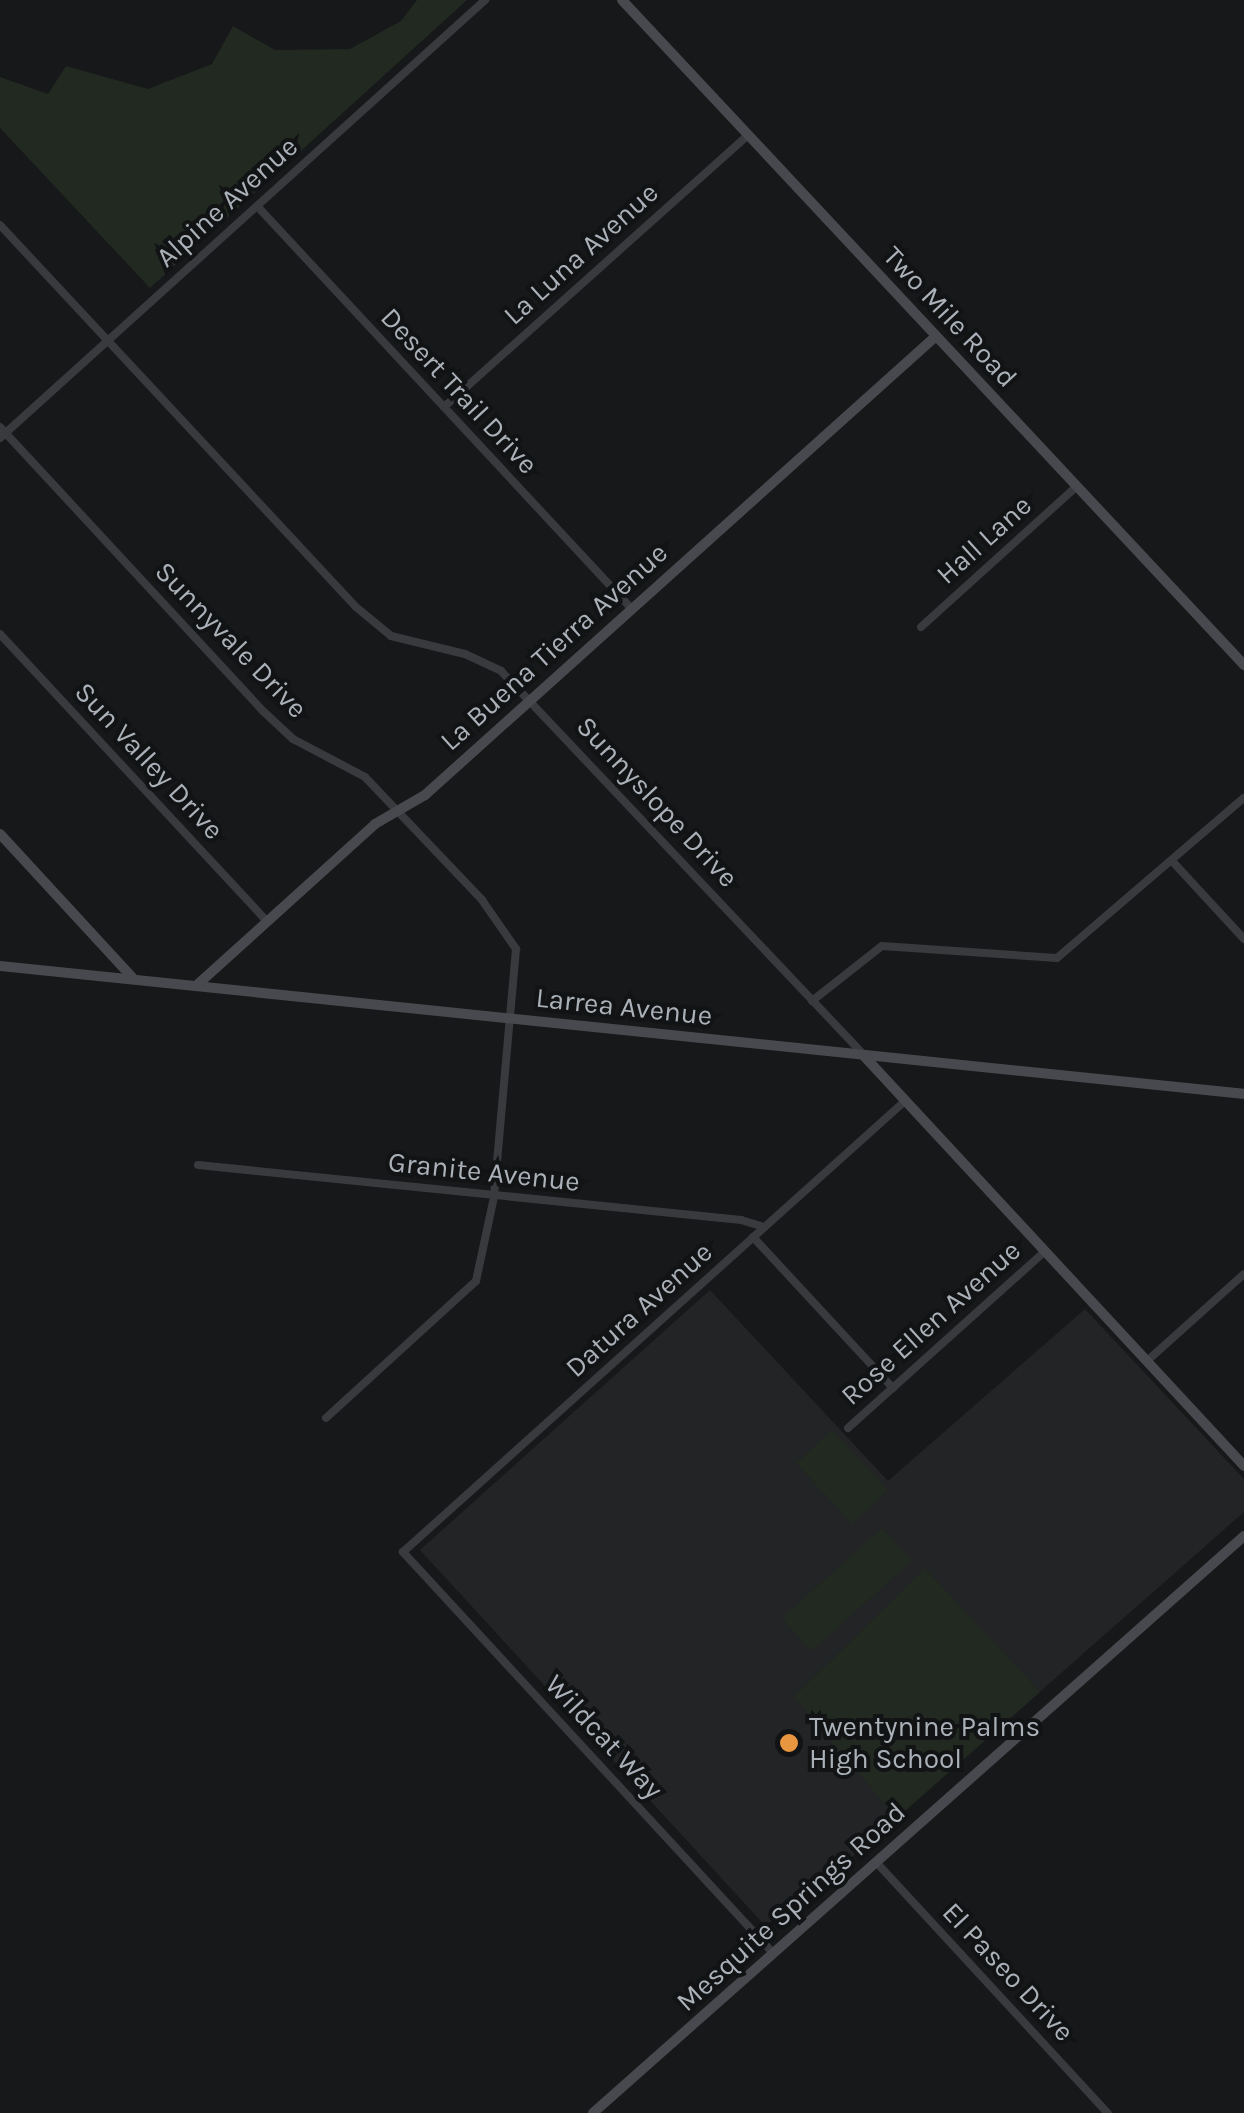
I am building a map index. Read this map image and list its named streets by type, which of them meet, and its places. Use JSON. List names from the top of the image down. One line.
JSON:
{"streets":{"street":["Alpine Avenue","La Luna Avenue","Two Mile Road","Desert Trail Drive","Hall Lane","Sunnyvale Drive","La Buena Tierra Avenue","Sun Valley Drive","Sunnyslope Drive","Larrea Avenue","Granite Avenue","Datura Avenue","Rose Ellen Avenue","Wildcat Way","Mesquite Springs Road","El Paseo Drive"]},"crossings":[["Alpine Avenue","Desert Trail Drive"],["Alpine Avenue","Sunnyvale Drive"],["Alpine Avenue","Sunnyslope Drive"],["La Luna Avenue","Two Mile Road"],["La Luna Avenue","Desert Trail Drive"],["Two Mile Road","Hall Lane"],["Two Mile Road","La Buena Tierra Avenue"],["Desert Trail Drive","La Buena Tierra Avenue"],["Sunnyvale Drive","La Buena Tierra Avenue"],["Sunnyvale Drive","Larrea Avenue"],["Sunnyvale Drive","Granite Avenue"],["La Buena Tierra Avenue","Sun Valley Drive"],["La Buena Tierra Avenue","Sunnyslope Drive"],["La Buena Tierra Avenue","Larrea Avenue"],["Sunnyslope Drive","Larrea Avenue"],["Sunnyslope Drive","Datura Avenue"],["Sunnyslope Drive","Rose Ellen Avenue"],["Granite Avenue","Datura Avenue"],["Datura Avenue","Wildcat Way"],["Wildcat Way","Mesquite Springs Road"],["Mesquite Springs Road","El Paseo Drive"]],"places":["Twentynine Palms High School"]}
